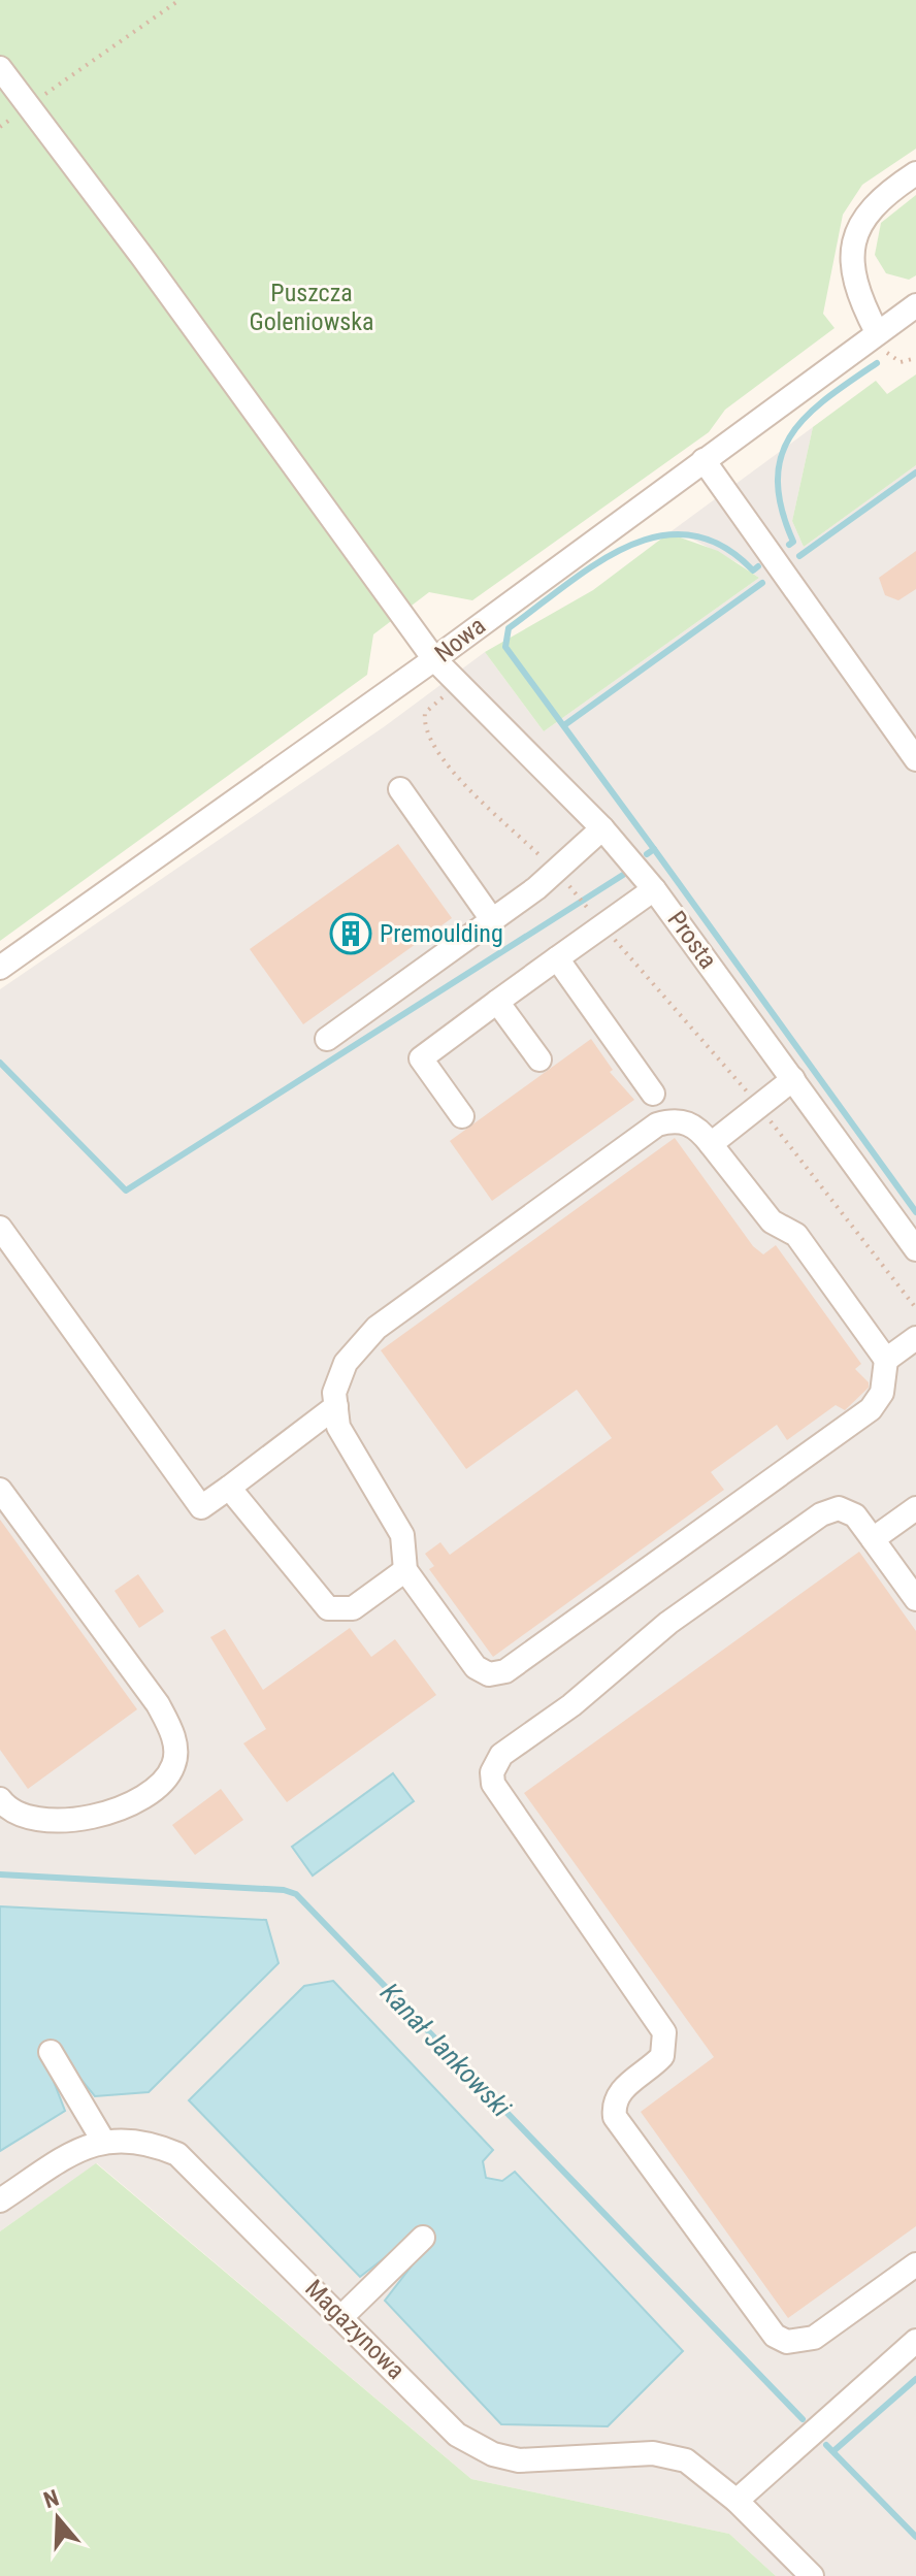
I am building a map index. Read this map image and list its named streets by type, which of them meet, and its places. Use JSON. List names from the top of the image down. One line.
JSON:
{"streets":{"street":["Nowa","Prosta","Magazynowa"]},"crossings":[["Nowa","Prosta"]],"water":["Kanał Jankowski"],"parks":["Puszcza Goleniowska"],"places":{"building":["Premoulding"]},"north":"top"}
